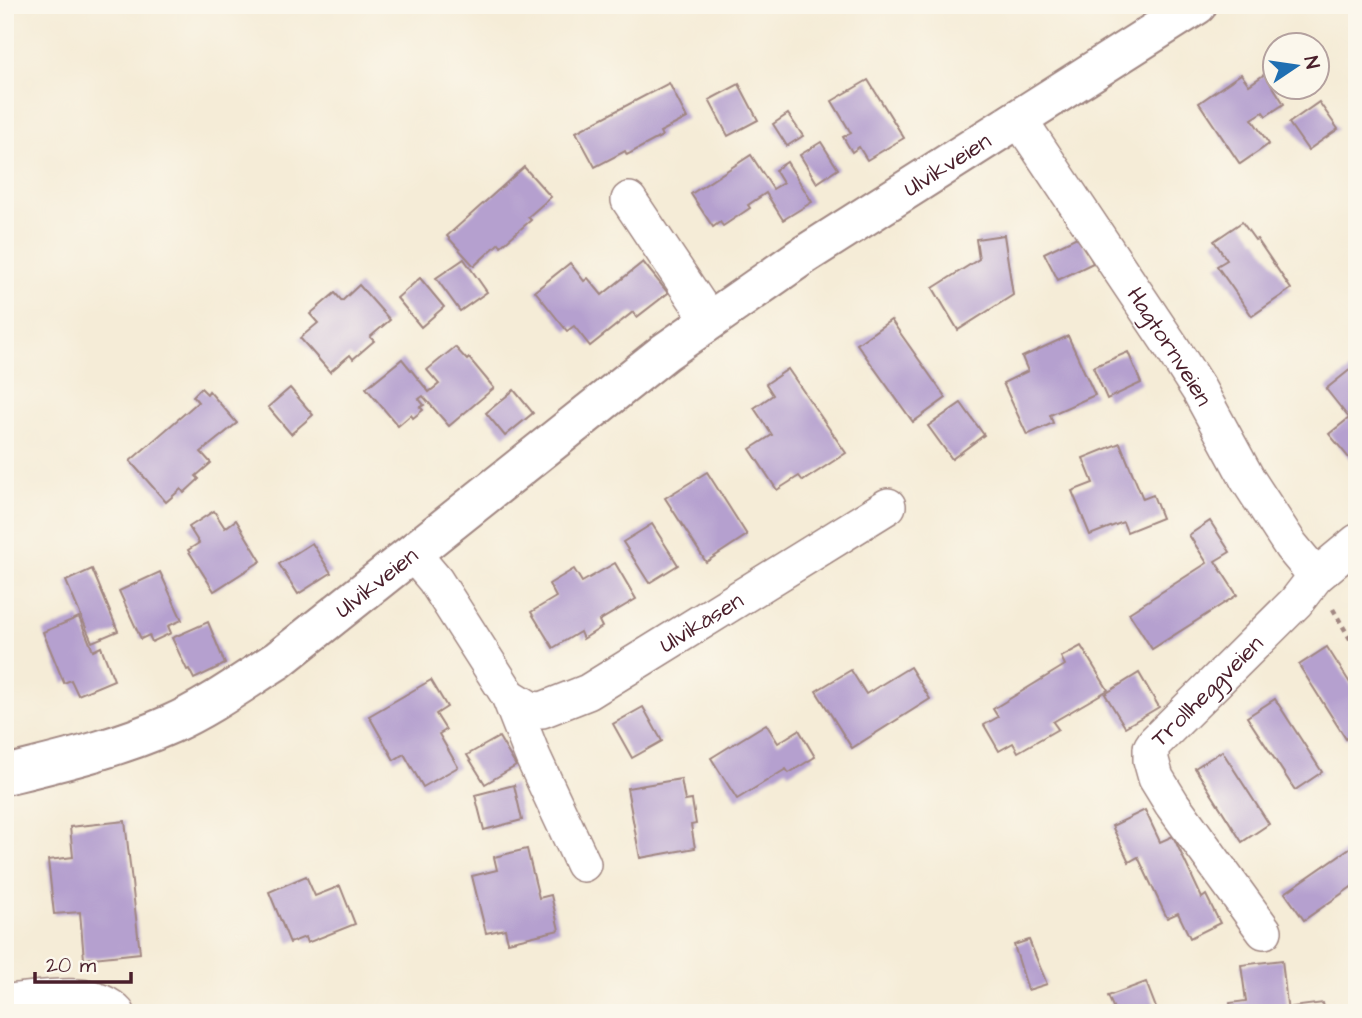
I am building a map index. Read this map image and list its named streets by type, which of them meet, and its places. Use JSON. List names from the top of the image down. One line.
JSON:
{"streets":{"street":["Ulvikveien","Hagtornveien","Ulvikåsen","Trollheggveien"]},"crossings":[["Ulvikveien","Hagtornveien"],["Hagtornveien","Trollheggveien"]],"scale_bar":"20 m","north":"right"}
